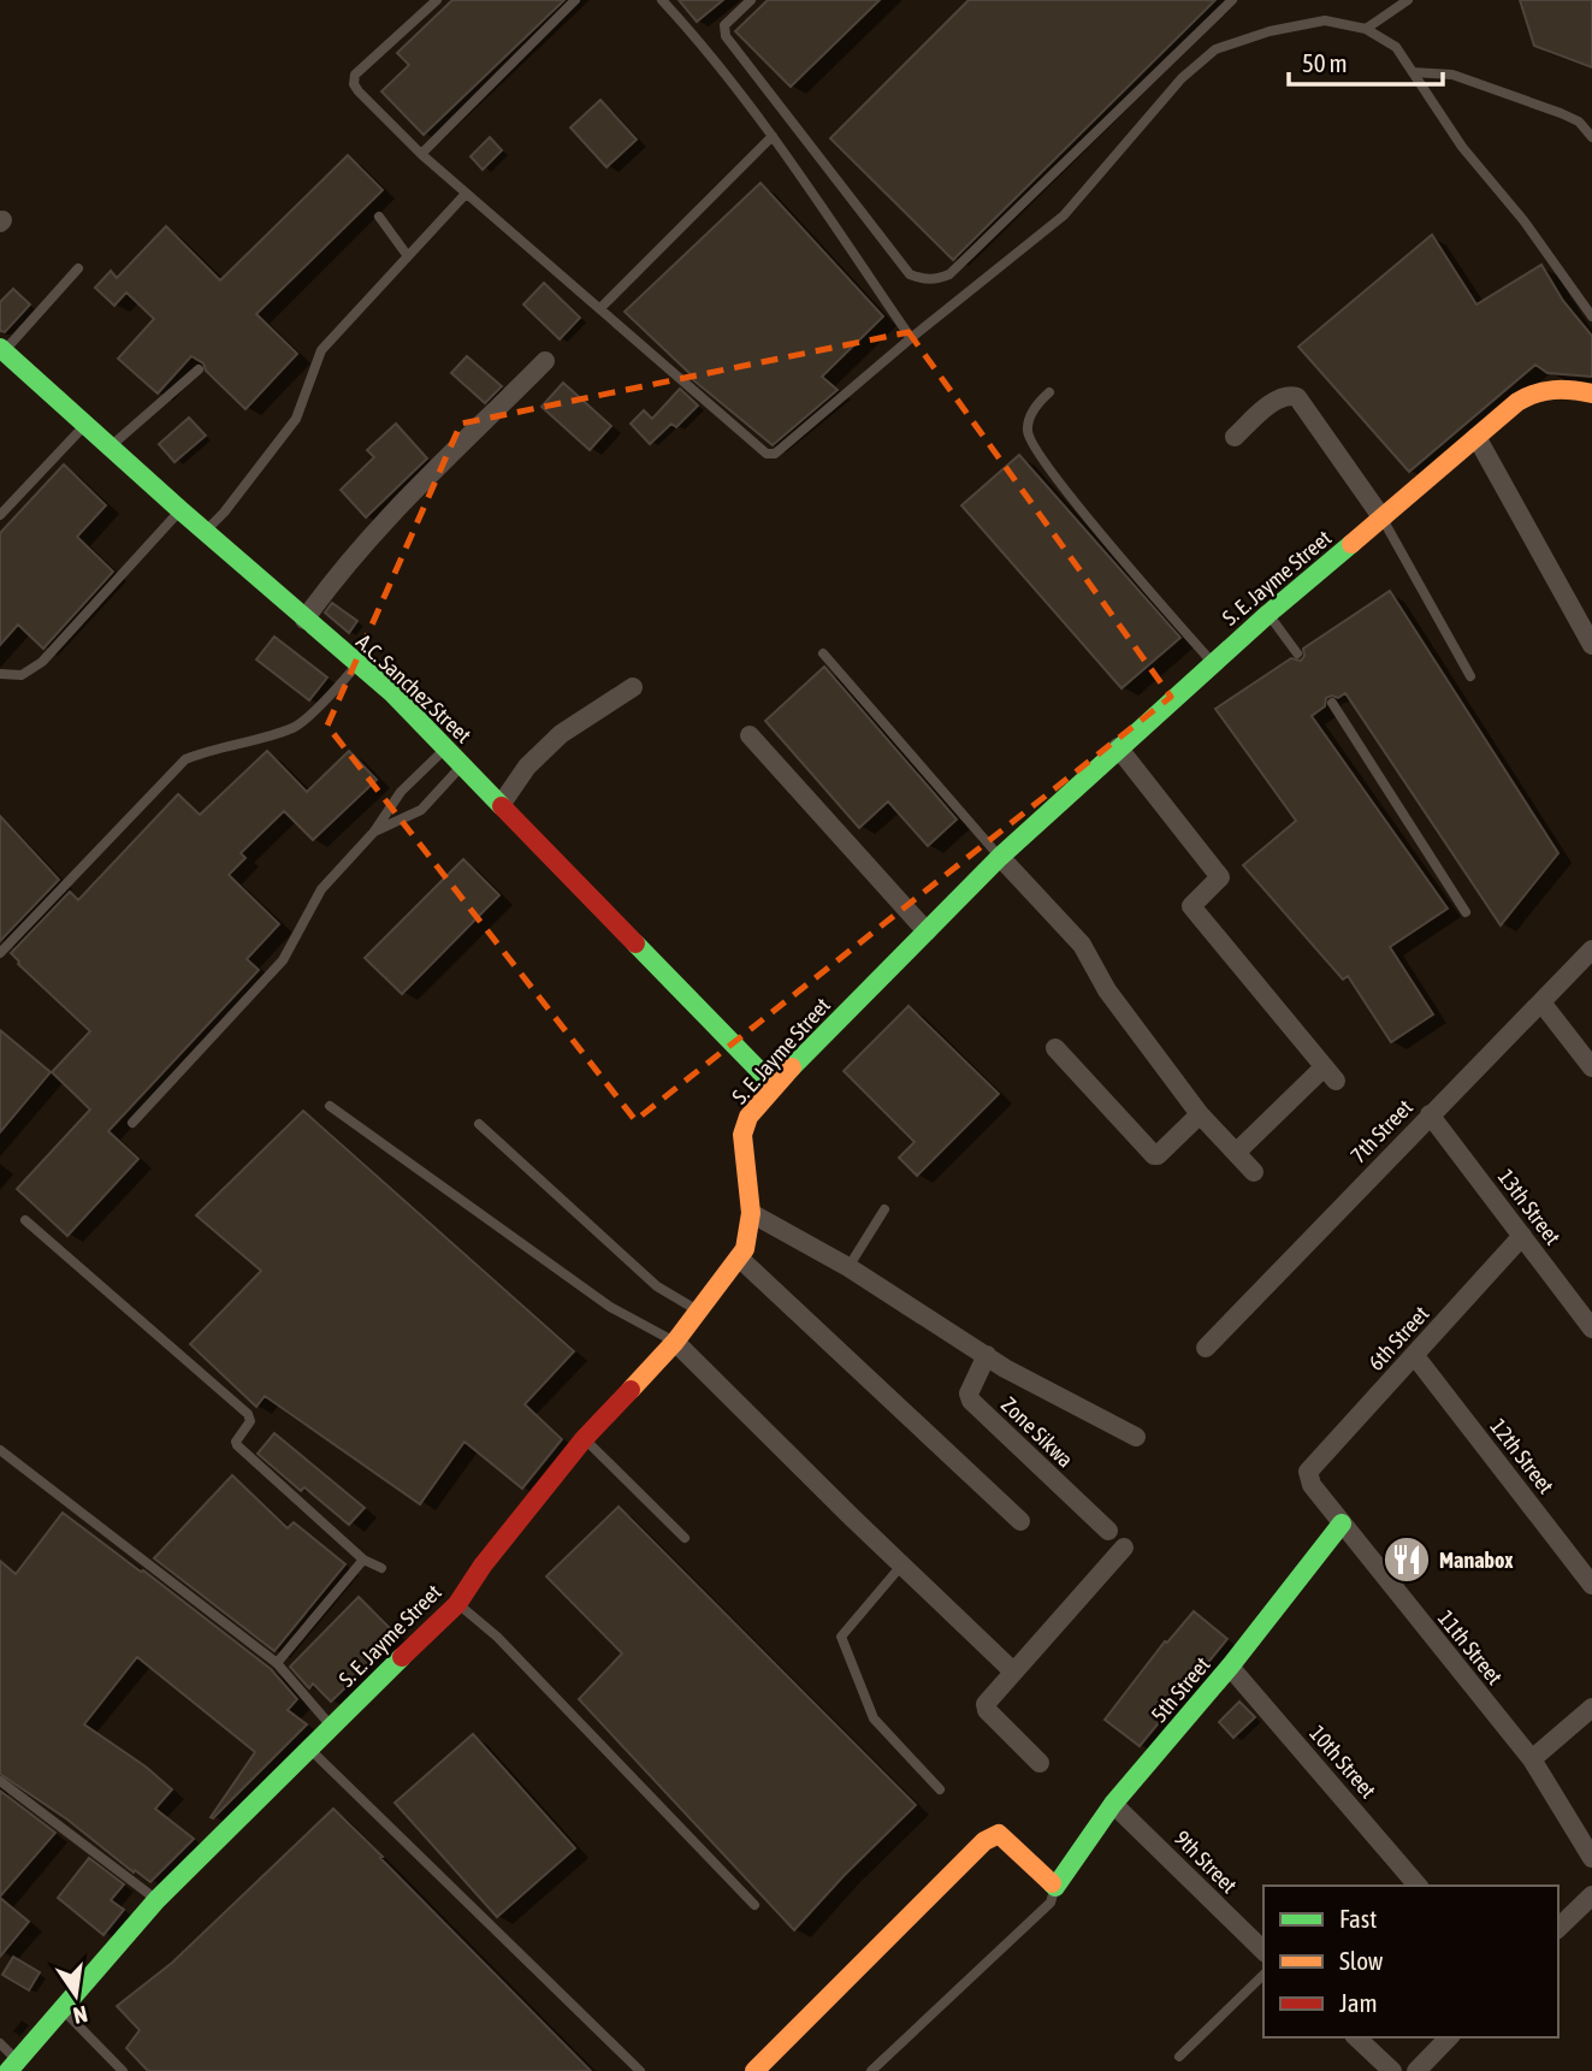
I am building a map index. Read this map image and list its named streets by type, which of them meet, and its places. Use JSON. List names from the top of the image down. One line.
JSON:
{"streets":{"street":["S. E. Jayme Street","A.C. Sanchez Street","7th Street","13th Street","6th Street","Zone Sikwa","12th Street","11th Street","5th Street","10th Street","9th Street"]},"crossings":[["S. E. Jayme Street","A.C. Sanchez Street"],["7th Street","13th Street"],["13th Street","6th Street"],["6th Street","12th Street"],["6th Street","11th Street"],["11th Street","5th Street"],["5th Street","10th Street"],["5th Street","9th Street"]],"places":{"restaurant":["Manabox"]},"legend":["Fast","Slow","Jam"],"scale_bar":"50 m","north":"bottom"}
